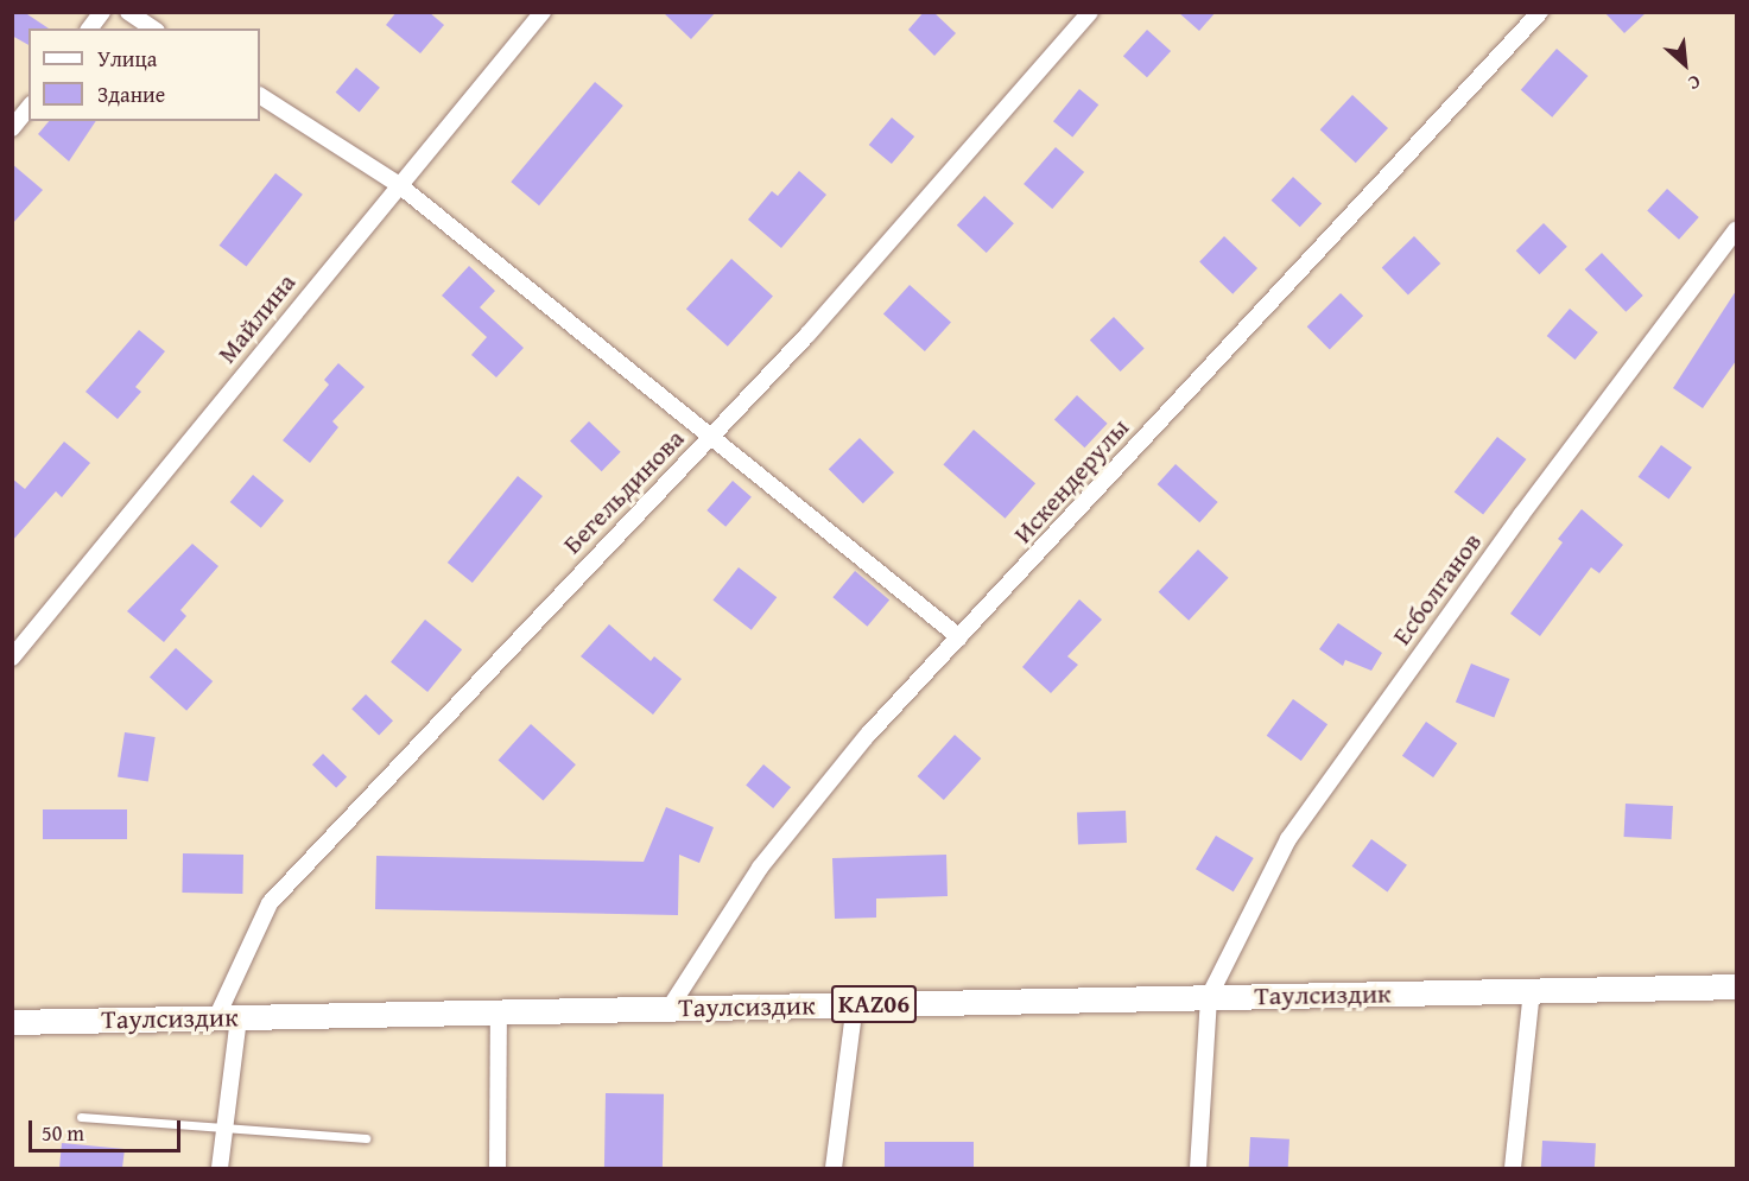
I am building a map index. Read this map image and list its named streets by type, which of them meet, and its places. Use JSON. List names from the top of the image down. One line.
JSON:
{"streets":{"main road":["Таулсиздик","KAZ06"],"street":["Майлина","Искендерулы","Бегельдинова","Есболганов"]},"crossings":[["Искендерулы","Таулсиздик"],["Бегельдинова","Таулсиздик"],["Есболганов","Таулсиздик"]],"legend":["Улица","Здание"],"scale_bar":"50 m","north":"bottom right"}
